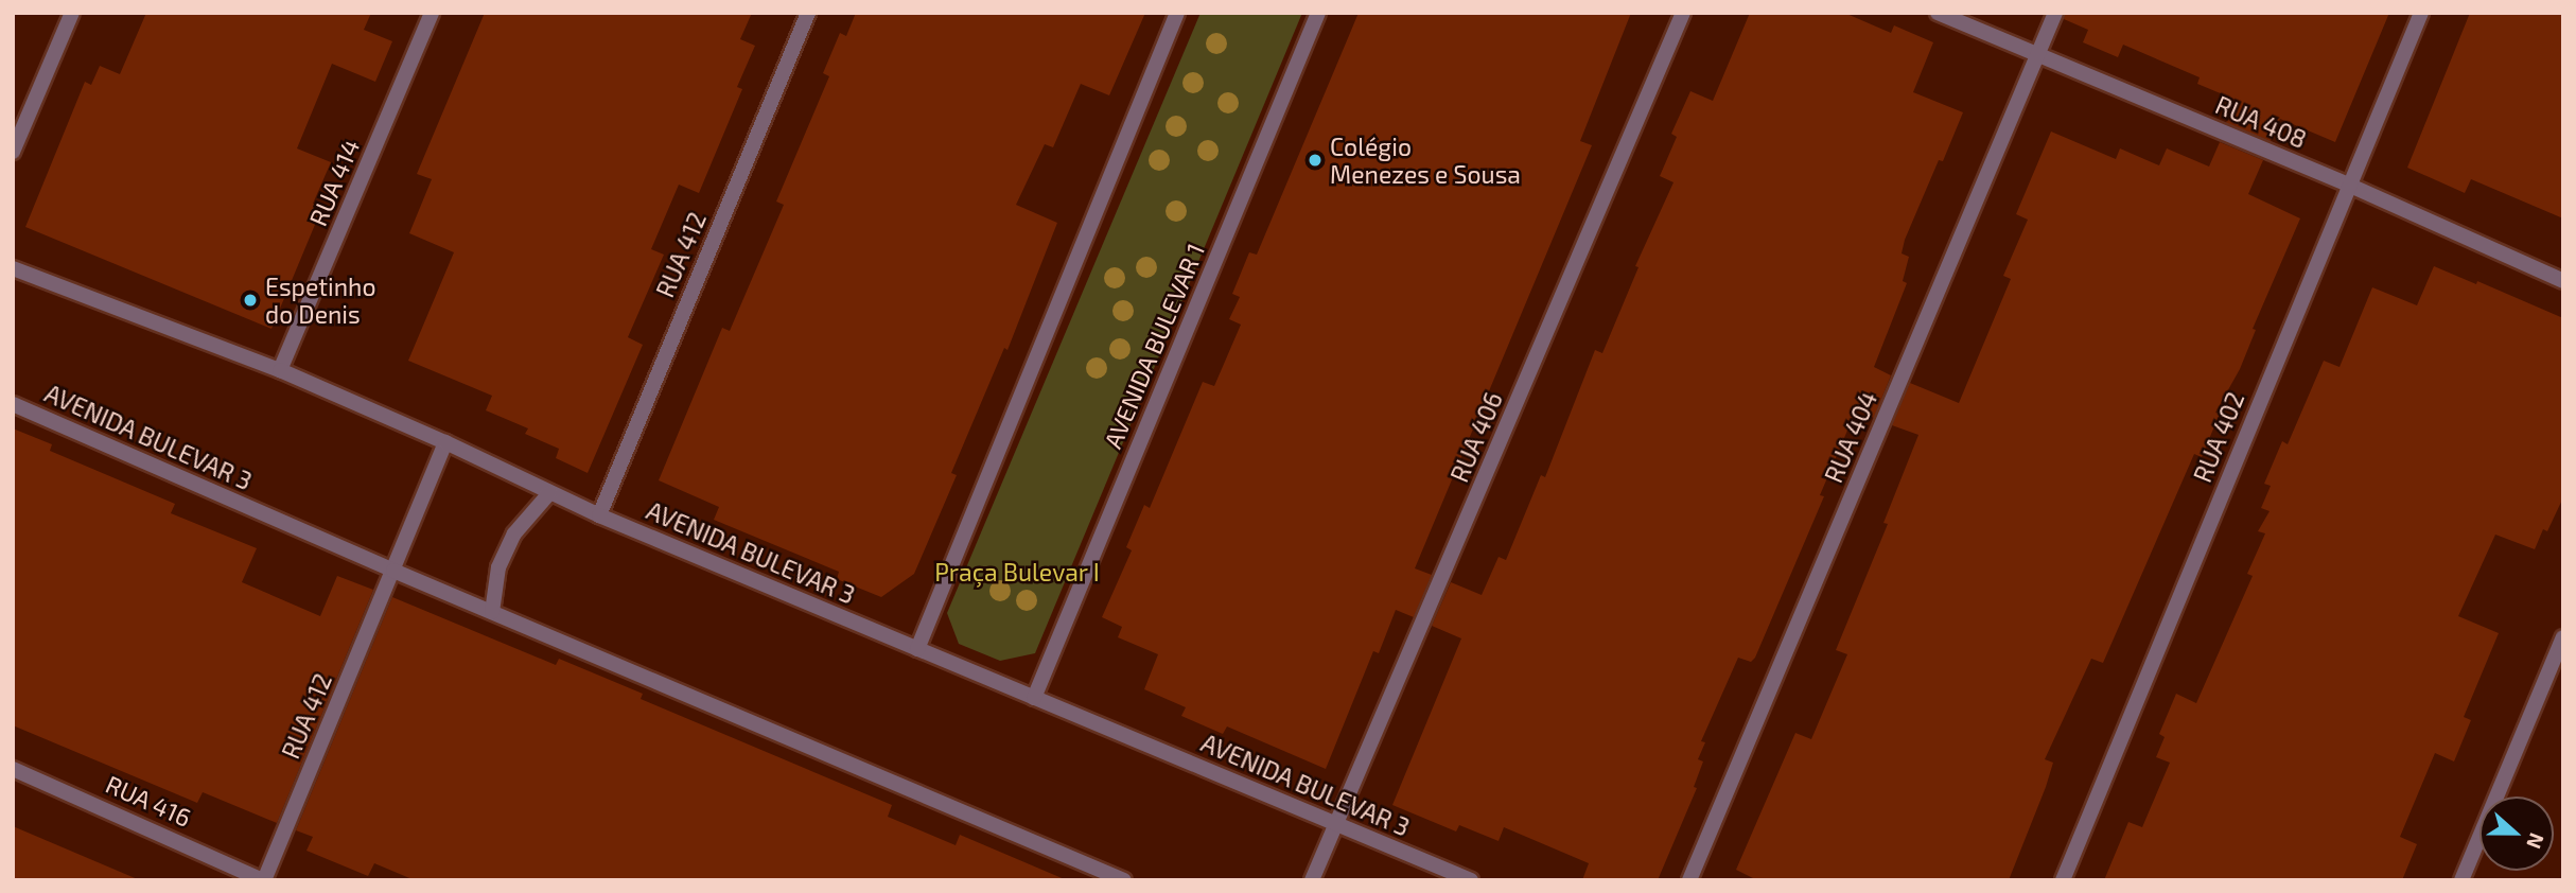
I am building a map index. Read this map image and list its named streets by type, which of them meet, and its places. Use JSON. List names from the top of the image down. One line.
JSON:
{"streets":{"street":["RUA 408","RUA 414","RUA 412","AVENIDA BULEVAR 1","AVENIDA BULEVAR 3","RUA 406","RUA 404","RUA 402","RUA 416"]},"crossings":[["RUA 408","RUA 404"],["RUA 408","RUA 402"],["RUA 414","AVENIDA BULEVAR 3"],["RUA 412","AVENIDA BULEVAR 3"],["RUA 412","RUA 416"],["AVENIDA BULEVAR 1","AVENIDA BULEVAR 3"],["AVENIDA BULEVAR 3","RUA 406"]],"parks":["Praça Bulevar I"],"places":["Colégio Menezes e Sousa","Espetinho do Denis"],"north":"right"}
